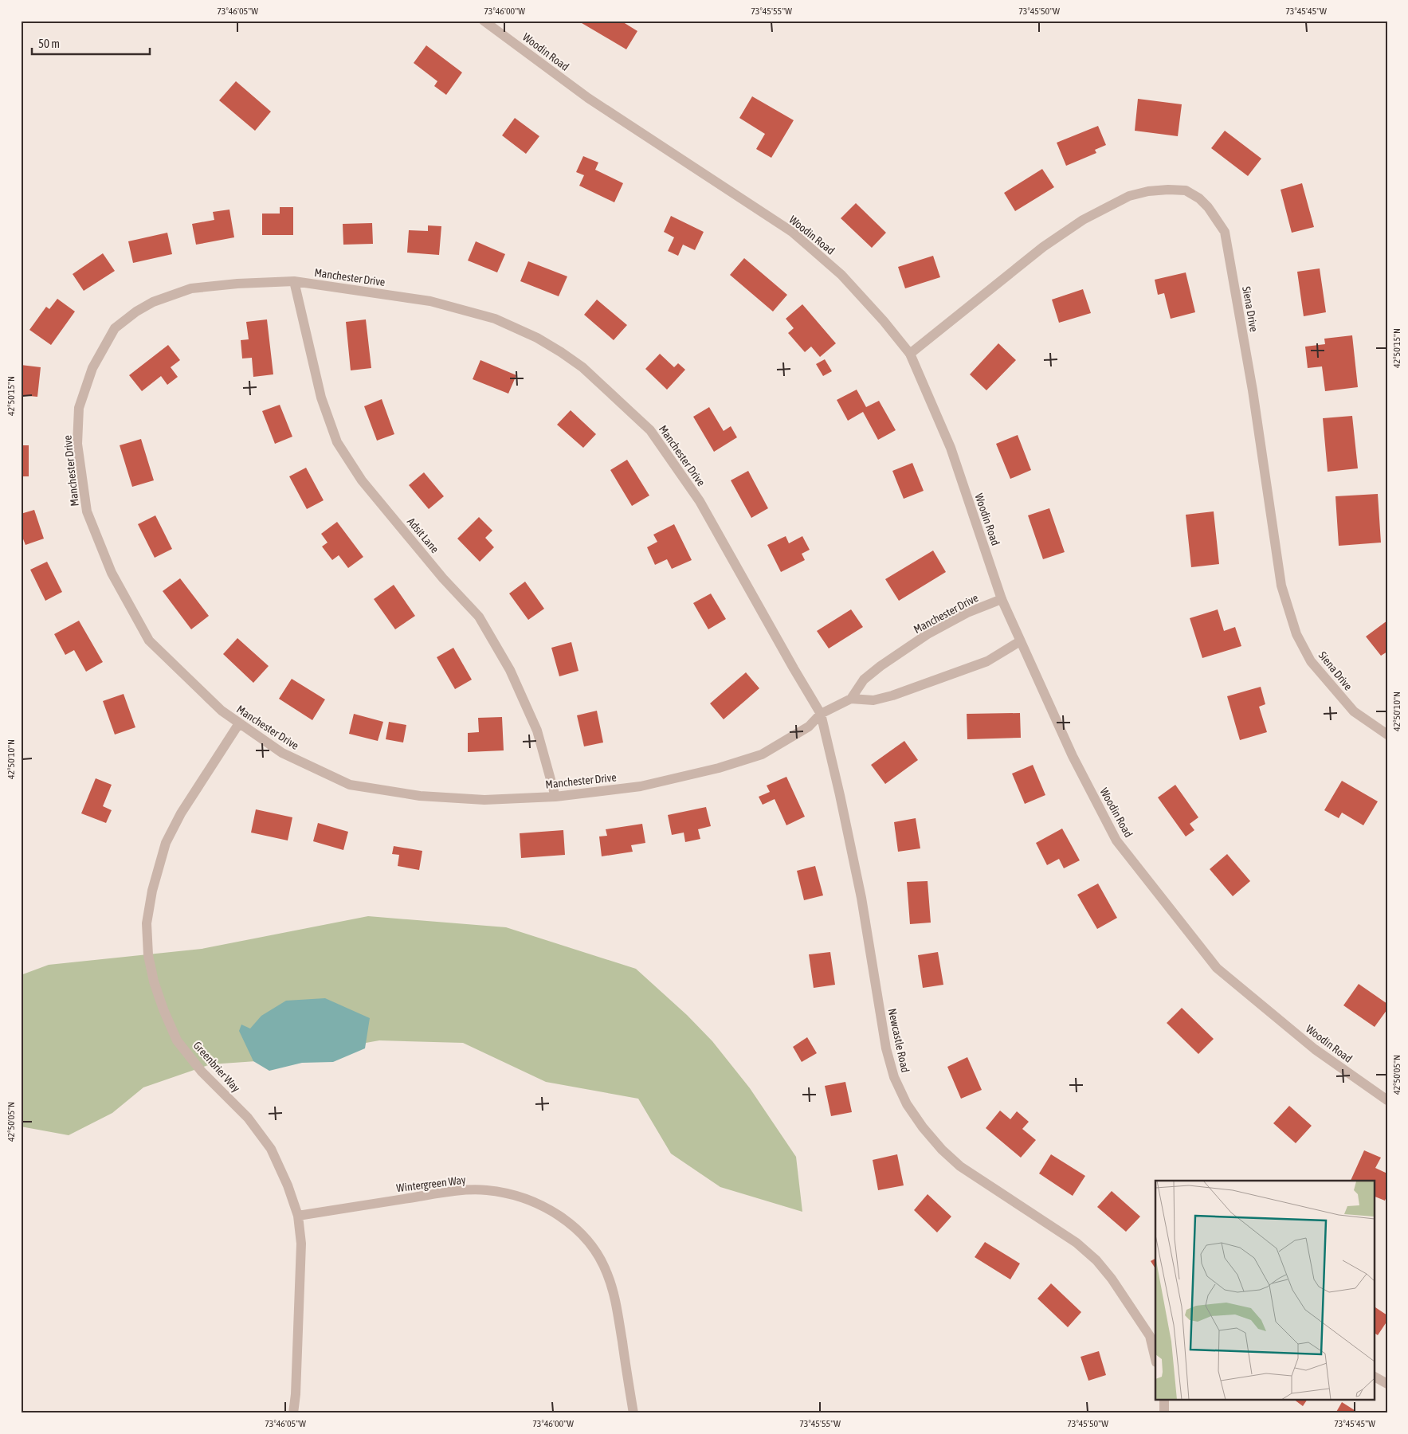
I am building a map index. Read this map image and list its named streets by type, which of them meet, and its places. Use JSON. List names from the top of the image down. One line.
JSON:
{"streets":{"street":["Woodin Road","Manchester Drive","Siena Drive","Adsit Lane","Newcastle Road","Greenbrier Way","Wintergreen Way"]},"crossings":[["Woodin Road","Manchester Drive"],["Woodin Road","Siena Drive"],["Manchester Drive","Adsit Lane"],["Manchester Drive","Newcastle Road"],["Manchester Drive","Greenbrier Way"],["Greenbrier Way","Wintergreen Way"]],"scale_bar":"50 m","coordinates":["73°46'05\"W","73°46'00\"W","73°45'55\"W","73°45'50\"W","73°45'45\"W","42°50'15\"N","42°50'10\"N","42°50'05\"N"]}
